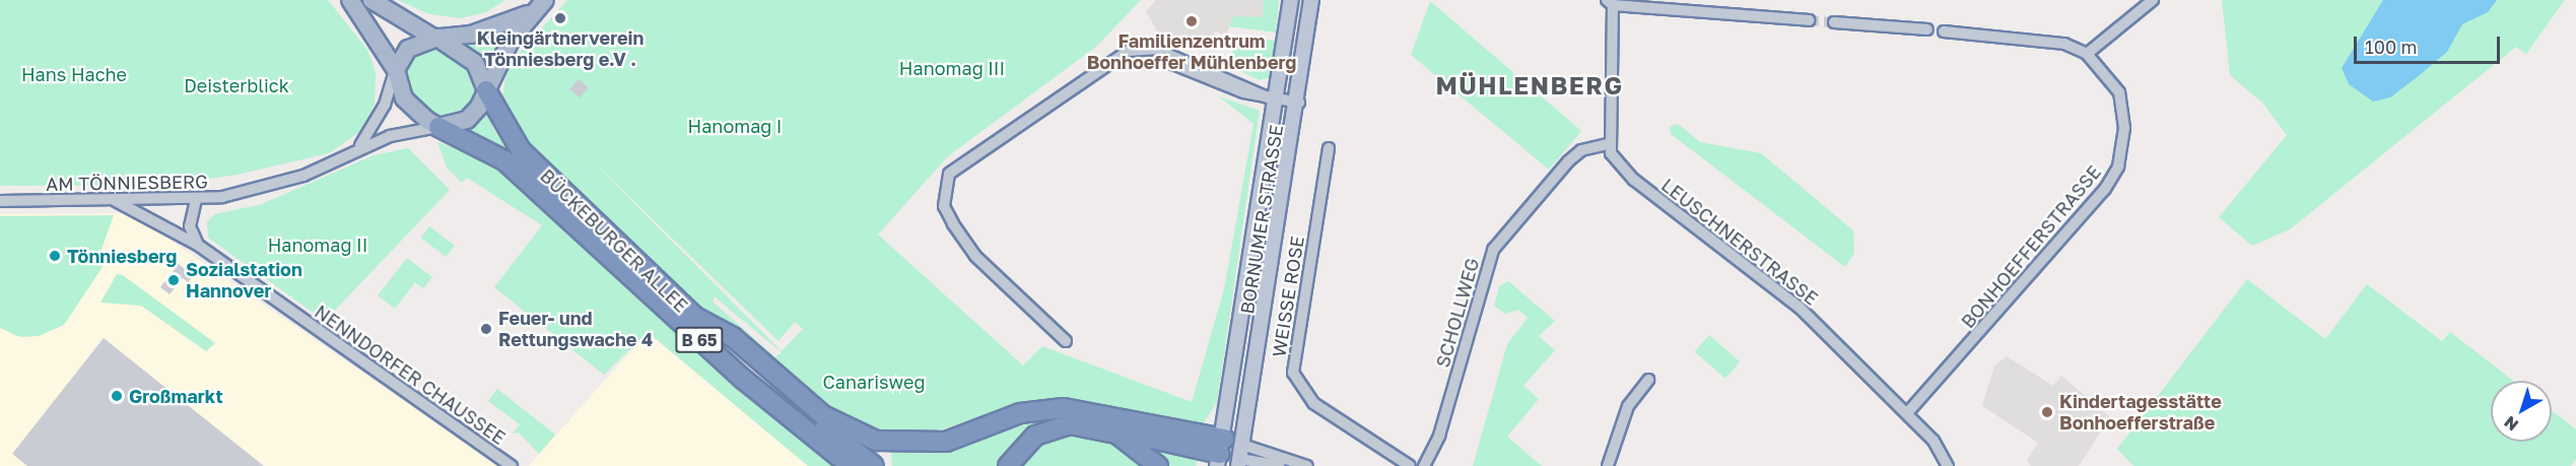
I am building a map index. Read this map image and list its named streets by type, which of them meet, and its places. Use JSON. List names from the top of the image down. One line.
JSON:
{"streets":{"highway":["BÜCKEBURGER ALLEE","B 65"],"main road":["BORNUMER STRASSE"],"street":["AM TÖNNIESBERG","LEUSCHNERSTRASSE","BONHOEFFERSTRASSE","WEISSE ROSE","SCHOLLWEG","NENNDORFER CHAUSSEE"]},"crossings":[["AM TÖNNIESBERG","BÜCKEBURGER ALLEE"],["AM TÖNNIESBERG","B 65"],["AM TÖNNIESBERG","NENNDORFER CHAUSSEE"],["BÜCKEBURGER ALLEE","B 65"],["LEUSCHNERSTRASSE","BONHOEFFERSTRASSE"],["LEUSCHNERSTRASSE","SCHOLLWEG"]],"districts":["MÜHLENBERG"],"parks":["Hanomag III","Hans Hache","Deisterblick","Hanomag I","Hanomag II","Canarisweg"],"places":["Kleingärtnerverein Tönniesberg e.V .","Familienzentrum Bonhoeffer Mühlenberg","Tönniesberg","Sozialstation Hannover","Feuer- und Rettungswache 4","Großmarkt","Kindertagesstätte Bonhoefferstraße"],"scale_bar":"100 m","north":"bottom left"}
